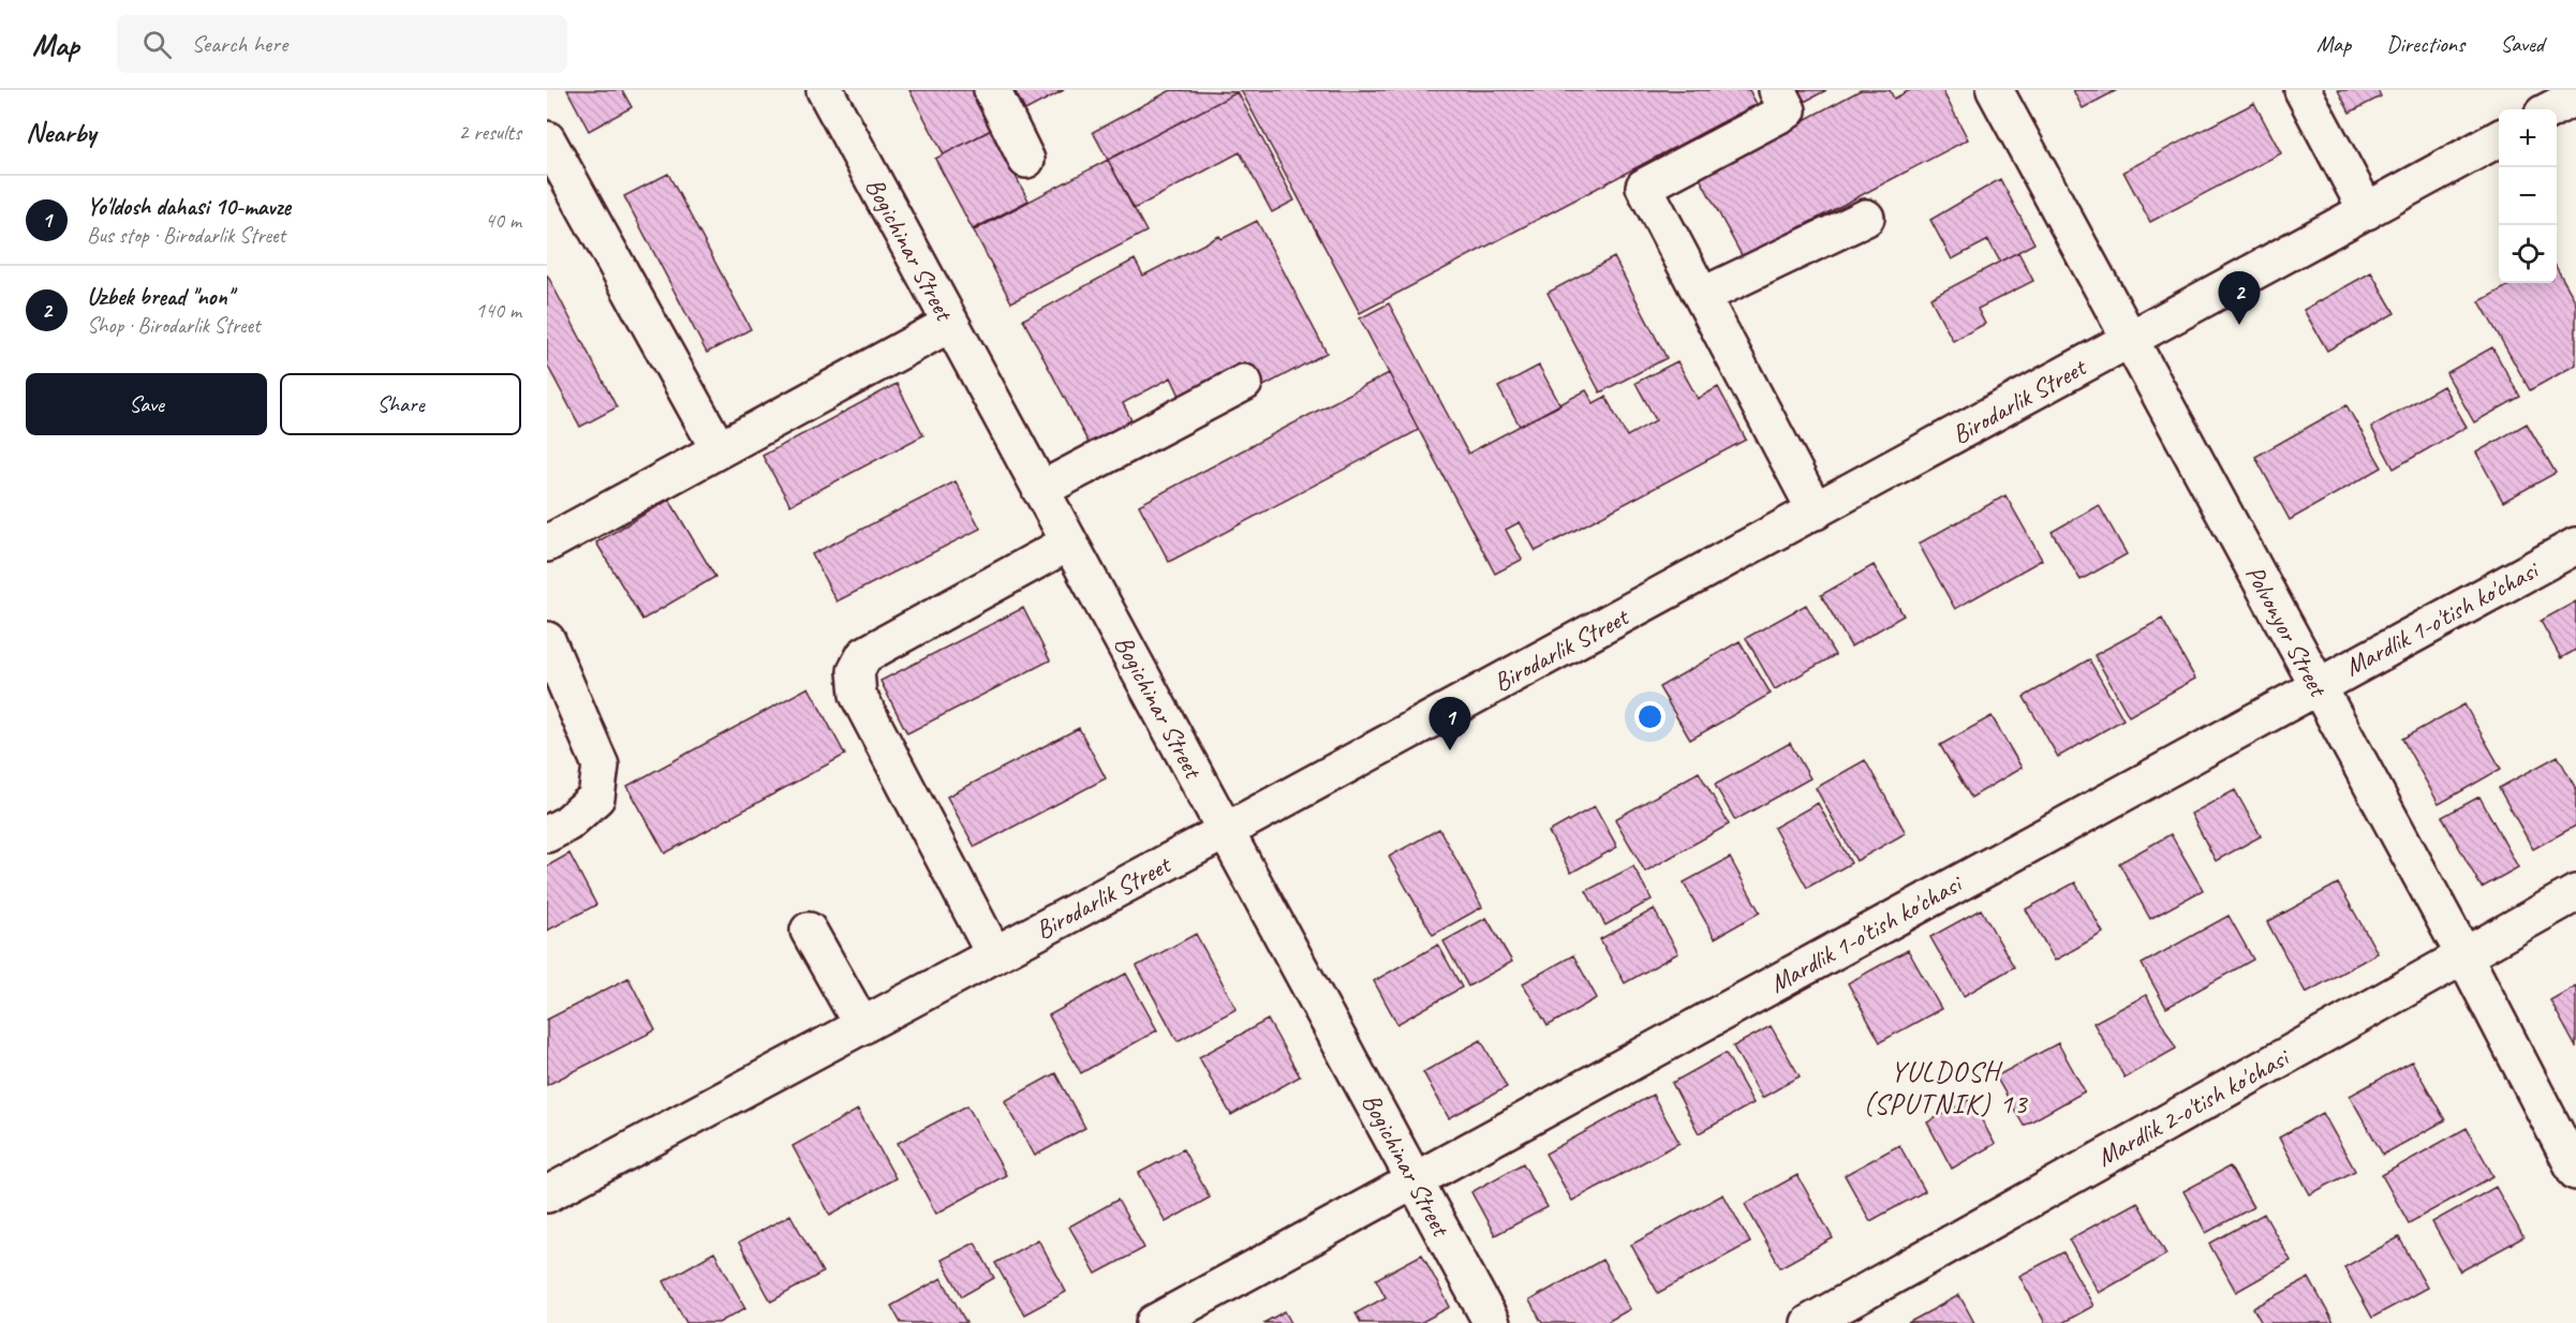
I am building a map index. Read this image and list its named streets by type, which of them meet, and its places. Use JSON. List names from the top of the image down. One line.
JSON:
{"streets":{"street":["Bogichinar Street","Birodarlik Street","Mardlik 1-o'tish ko'chasi","Polvonyor Street","Mardlik 2-o'tish ko'chasi"]},"crossings":[["Bogichinar Street","Birodarlik Street"],["Bogichinar Street","Mardlik 1-o'tish ko'chasi"],["Birodarlik Street","Polvonyor Street"],["Mardlik 1-o'tish ko'chasi","Polvonyor Street"],["Polvonyor Street","Mardlik 2-o'tish ko'chasi"]],"districts":["YULDOSH (SPUTNIK) 13"],"page":{"header":"Map","search":"Search here","nav":["Map","Directions","Saved"],"heading":["Nearby","2 results"],"map_buttons":["+","−"],"list":[{"mark":"1","name":"Yo'ldosh dahasi 10-mavze","note":"Bus stop · Birodarlik Street","value":"40 m"},{"mark":"2","name":"Uzbek bread \"non\"","note":"Shop · Birodarlik Street","value":"140 m"}],"pins":["2","1"],"buttons":["Save","Share"]}}
